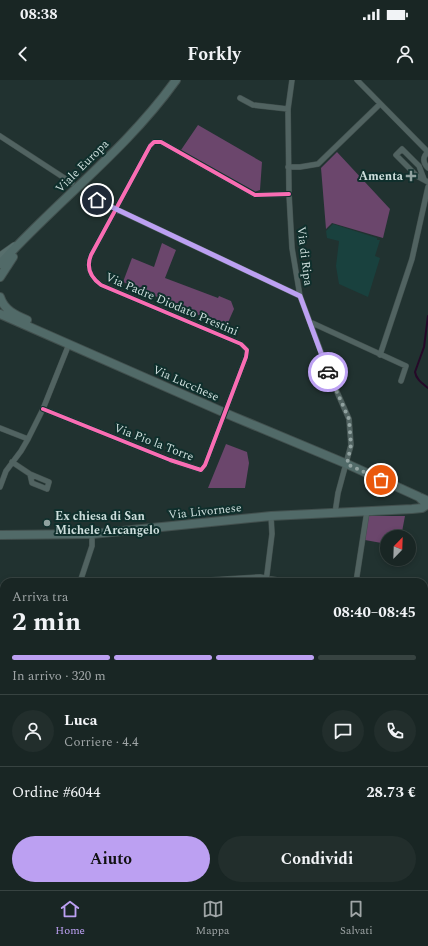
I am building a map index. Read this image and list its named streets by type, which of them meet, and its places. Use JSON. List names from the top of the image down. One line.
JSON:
{"streets":{"main road":["Viale Europa","Via Lucchese","Via Livornese"],"street":["Via di Ripa","Via Padre Diodato Prestini","Via Pio la Torre"]},"crossings":[["Via di Ripa","Via Padre Diodato Prestini"],["Via di Ripa","Via Lucchese"],["Via di Ripa","Via Livornese"],["Via Padre Diodato Prestini","Via Pio la Torre"],["Via Lucchese","Via Pio la Torre"]],"places":{"health":["Amenta"],"other":["Ex chiesa di San Michele Arcangelo"]},"north":"top right","page":{"status":"08:38","header":"Forkly","heading":["2 min","Arriva tra","08:40–08:45"],"panel":["Luca","Corriere · 4.4","Ordine #6044","28.73 €"],"bar":"In arrivo · 320 m","buttons":["Aiuto","Condividi"],"tabs":["Home","Mappa","Salvati"]}}
